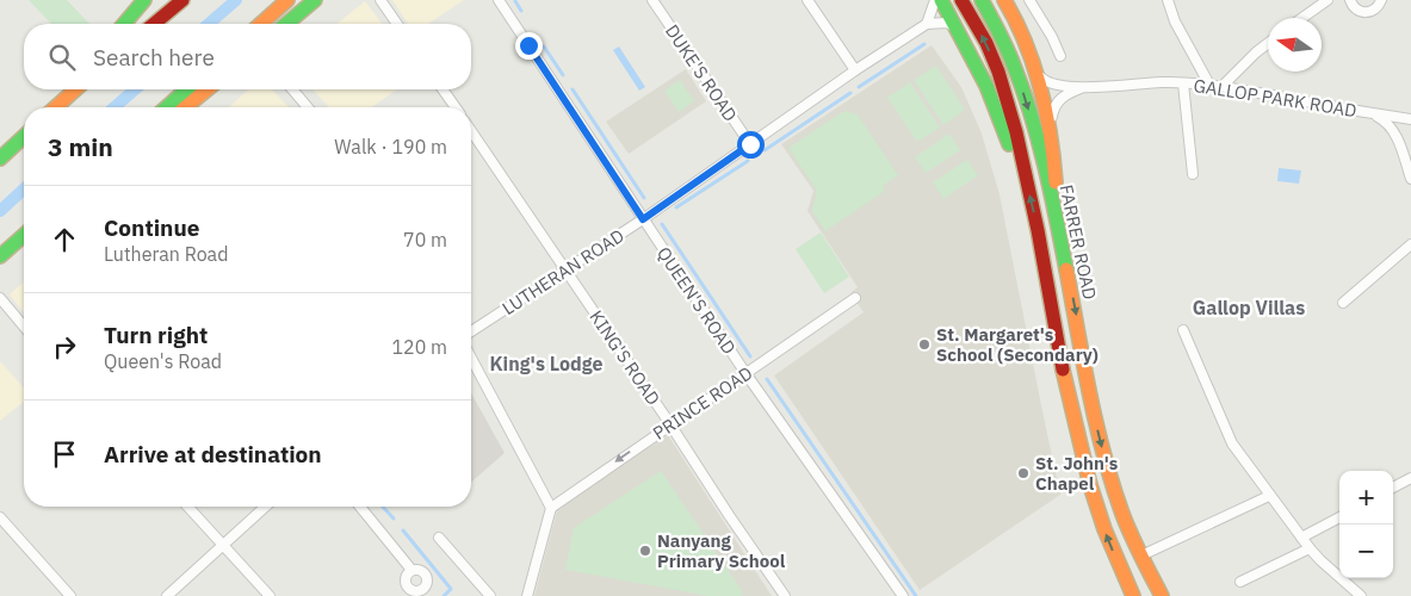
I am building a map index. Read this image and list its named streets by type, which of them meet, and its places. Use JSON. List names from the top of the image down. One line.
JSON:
{"streets":{"highway":["FARRER ROAD"],"street":["DUKE'S ROAD","GALLOP PARK ROAD","LUTHERAN ROAD","QUEEN'S ROAD","KING'S ROAD","PRINCE ROAD"]},"crossings":[["DUKE'S ROAD","LUTHERAN ROAD"],["LUTHERAN ROAD","QUEEN'S ROAD"],["LUTHERAN ROAD","KING'S ROAD"],["QUEEN'S ROAD","PRINCE ROAD"],["KING'S ROAD","PRINCE ROAD"]],"one_way":["PRINCE ROAD"],"districts":["Gallop Villas","King's Lodge"],"places":["St. Margaret's School (Secondary)","St. John's Chapel","Nanyang Primary School"],"north":"left","page":{"search":"Search here","heading":["3 min","Walk · 190 m"],"list":[["Continue","Lutheran Road","70 m"],["Turn right","Queen's Road","120 m"],"Arrive at destination"],"map_buttons":["+","−"]}}
